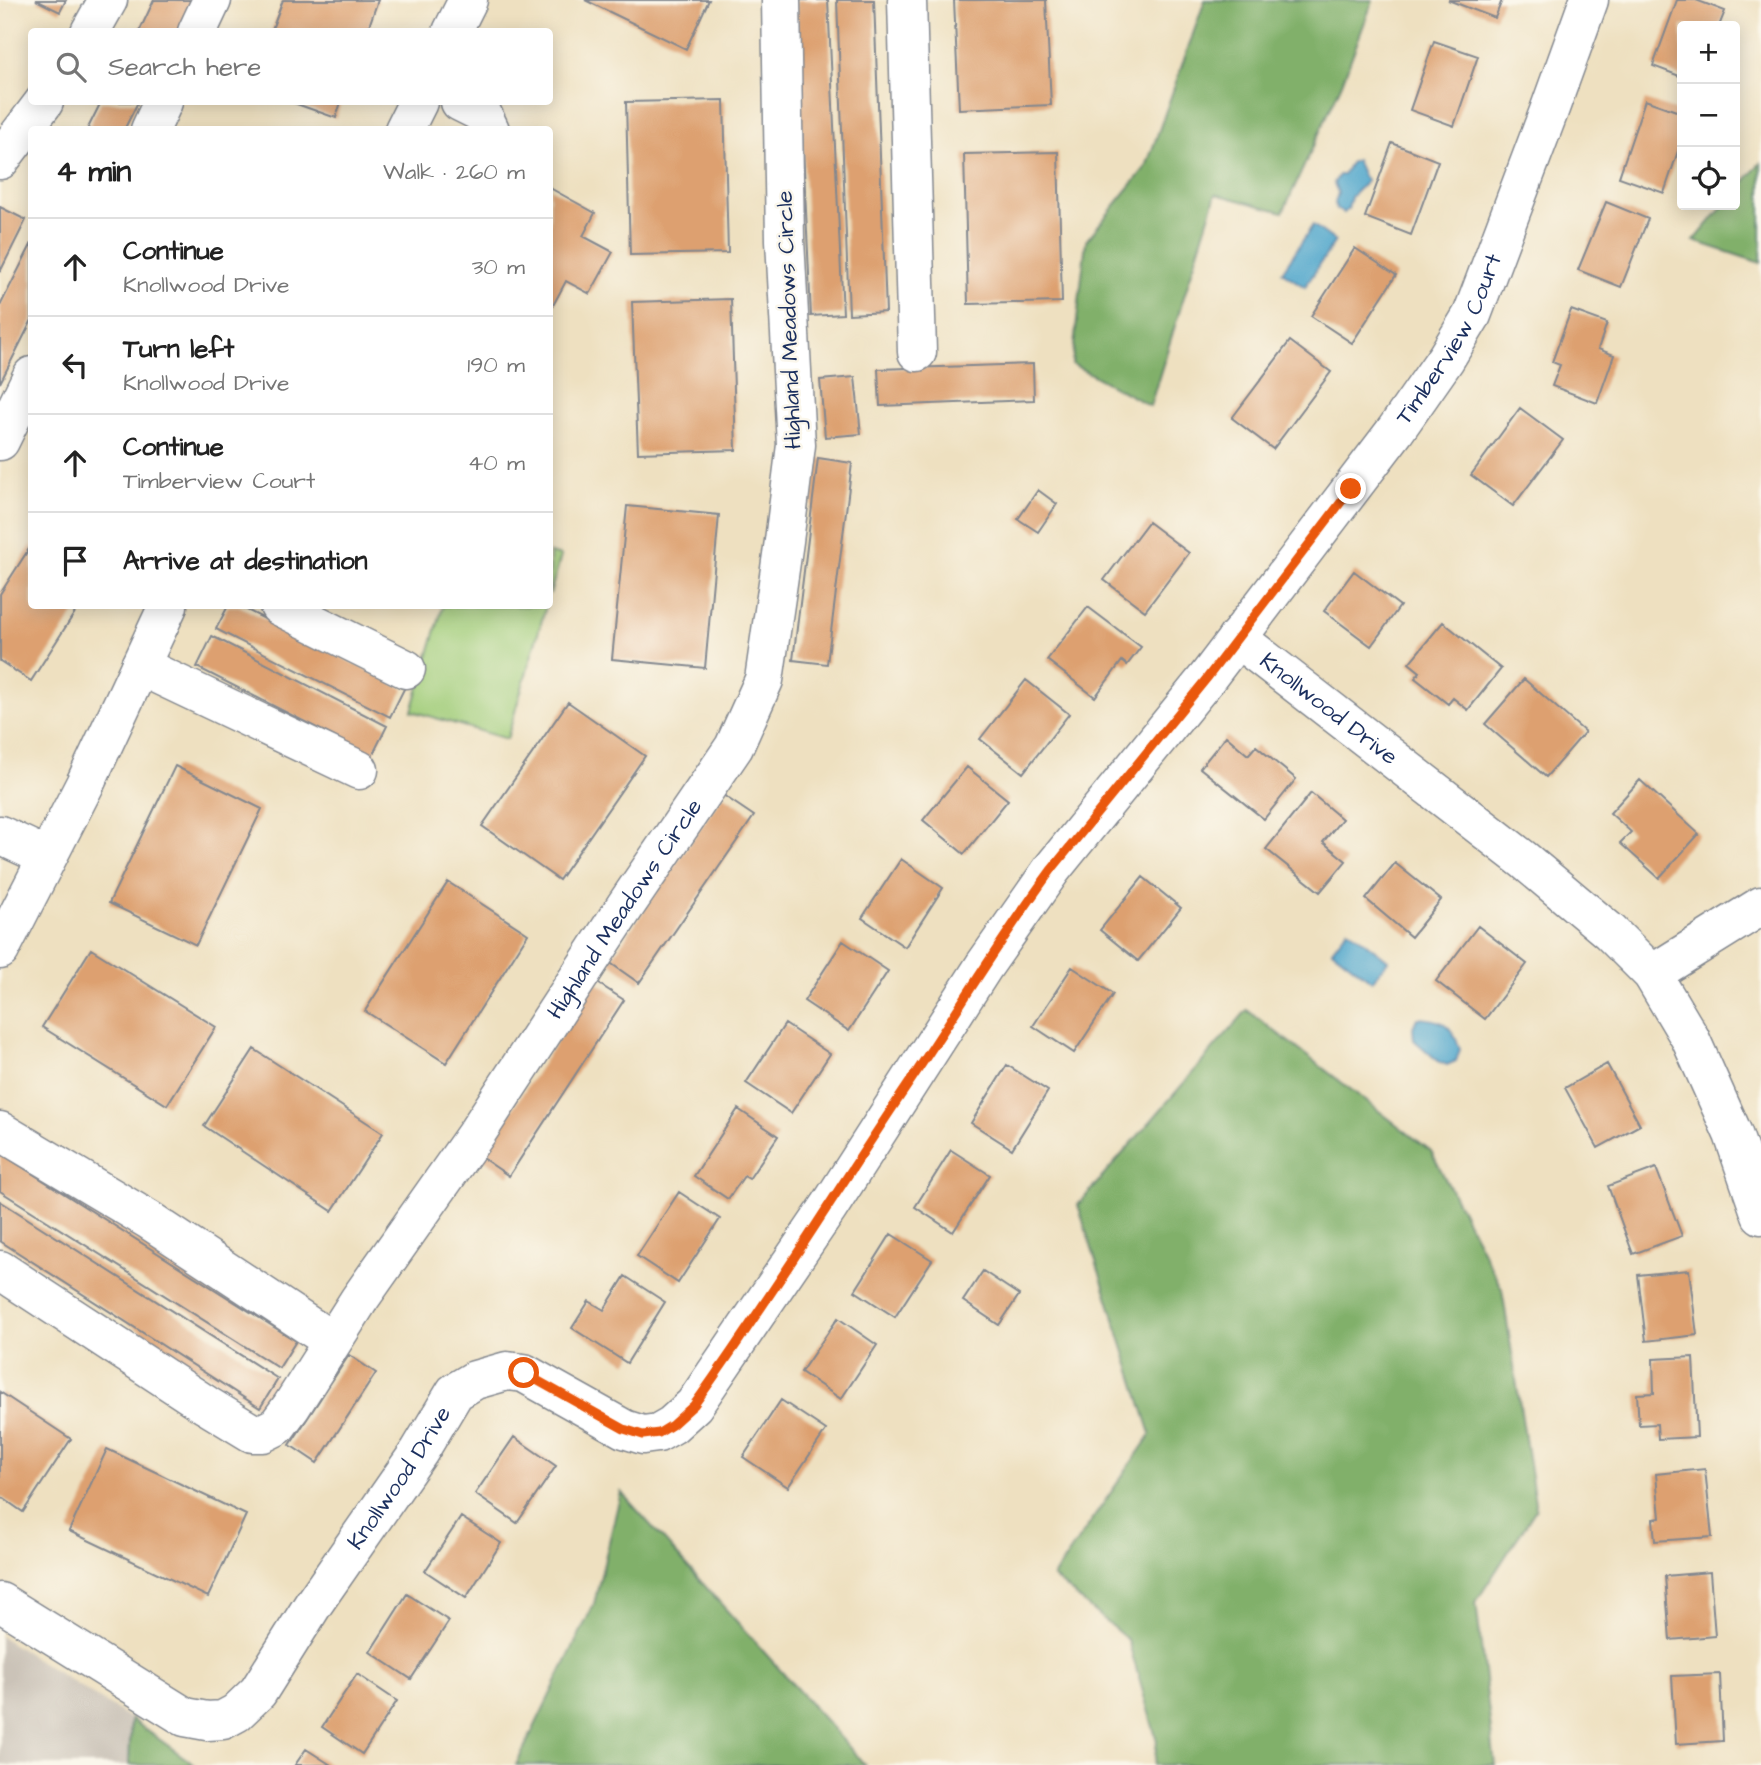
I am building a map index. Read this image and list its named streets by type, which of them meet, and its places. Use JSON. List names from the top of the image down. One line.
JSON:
{"streets":{"street":["Highland Meadows Circle","Timberview Court","Knollwood Drive"]},"crossings":[["Timberview Court","Knollwood Drive"]],"page":{"map_buttons":["+","−"],"search":"Search here","heading":["4 min","Walk · 260 m"],"list":[["Continue","Knollwood Drive","30 m"],["Turn left","Knollwood Drive","190 m"],["Continue","Timberview Court","40 m"],"Arrive at destination"]}}
